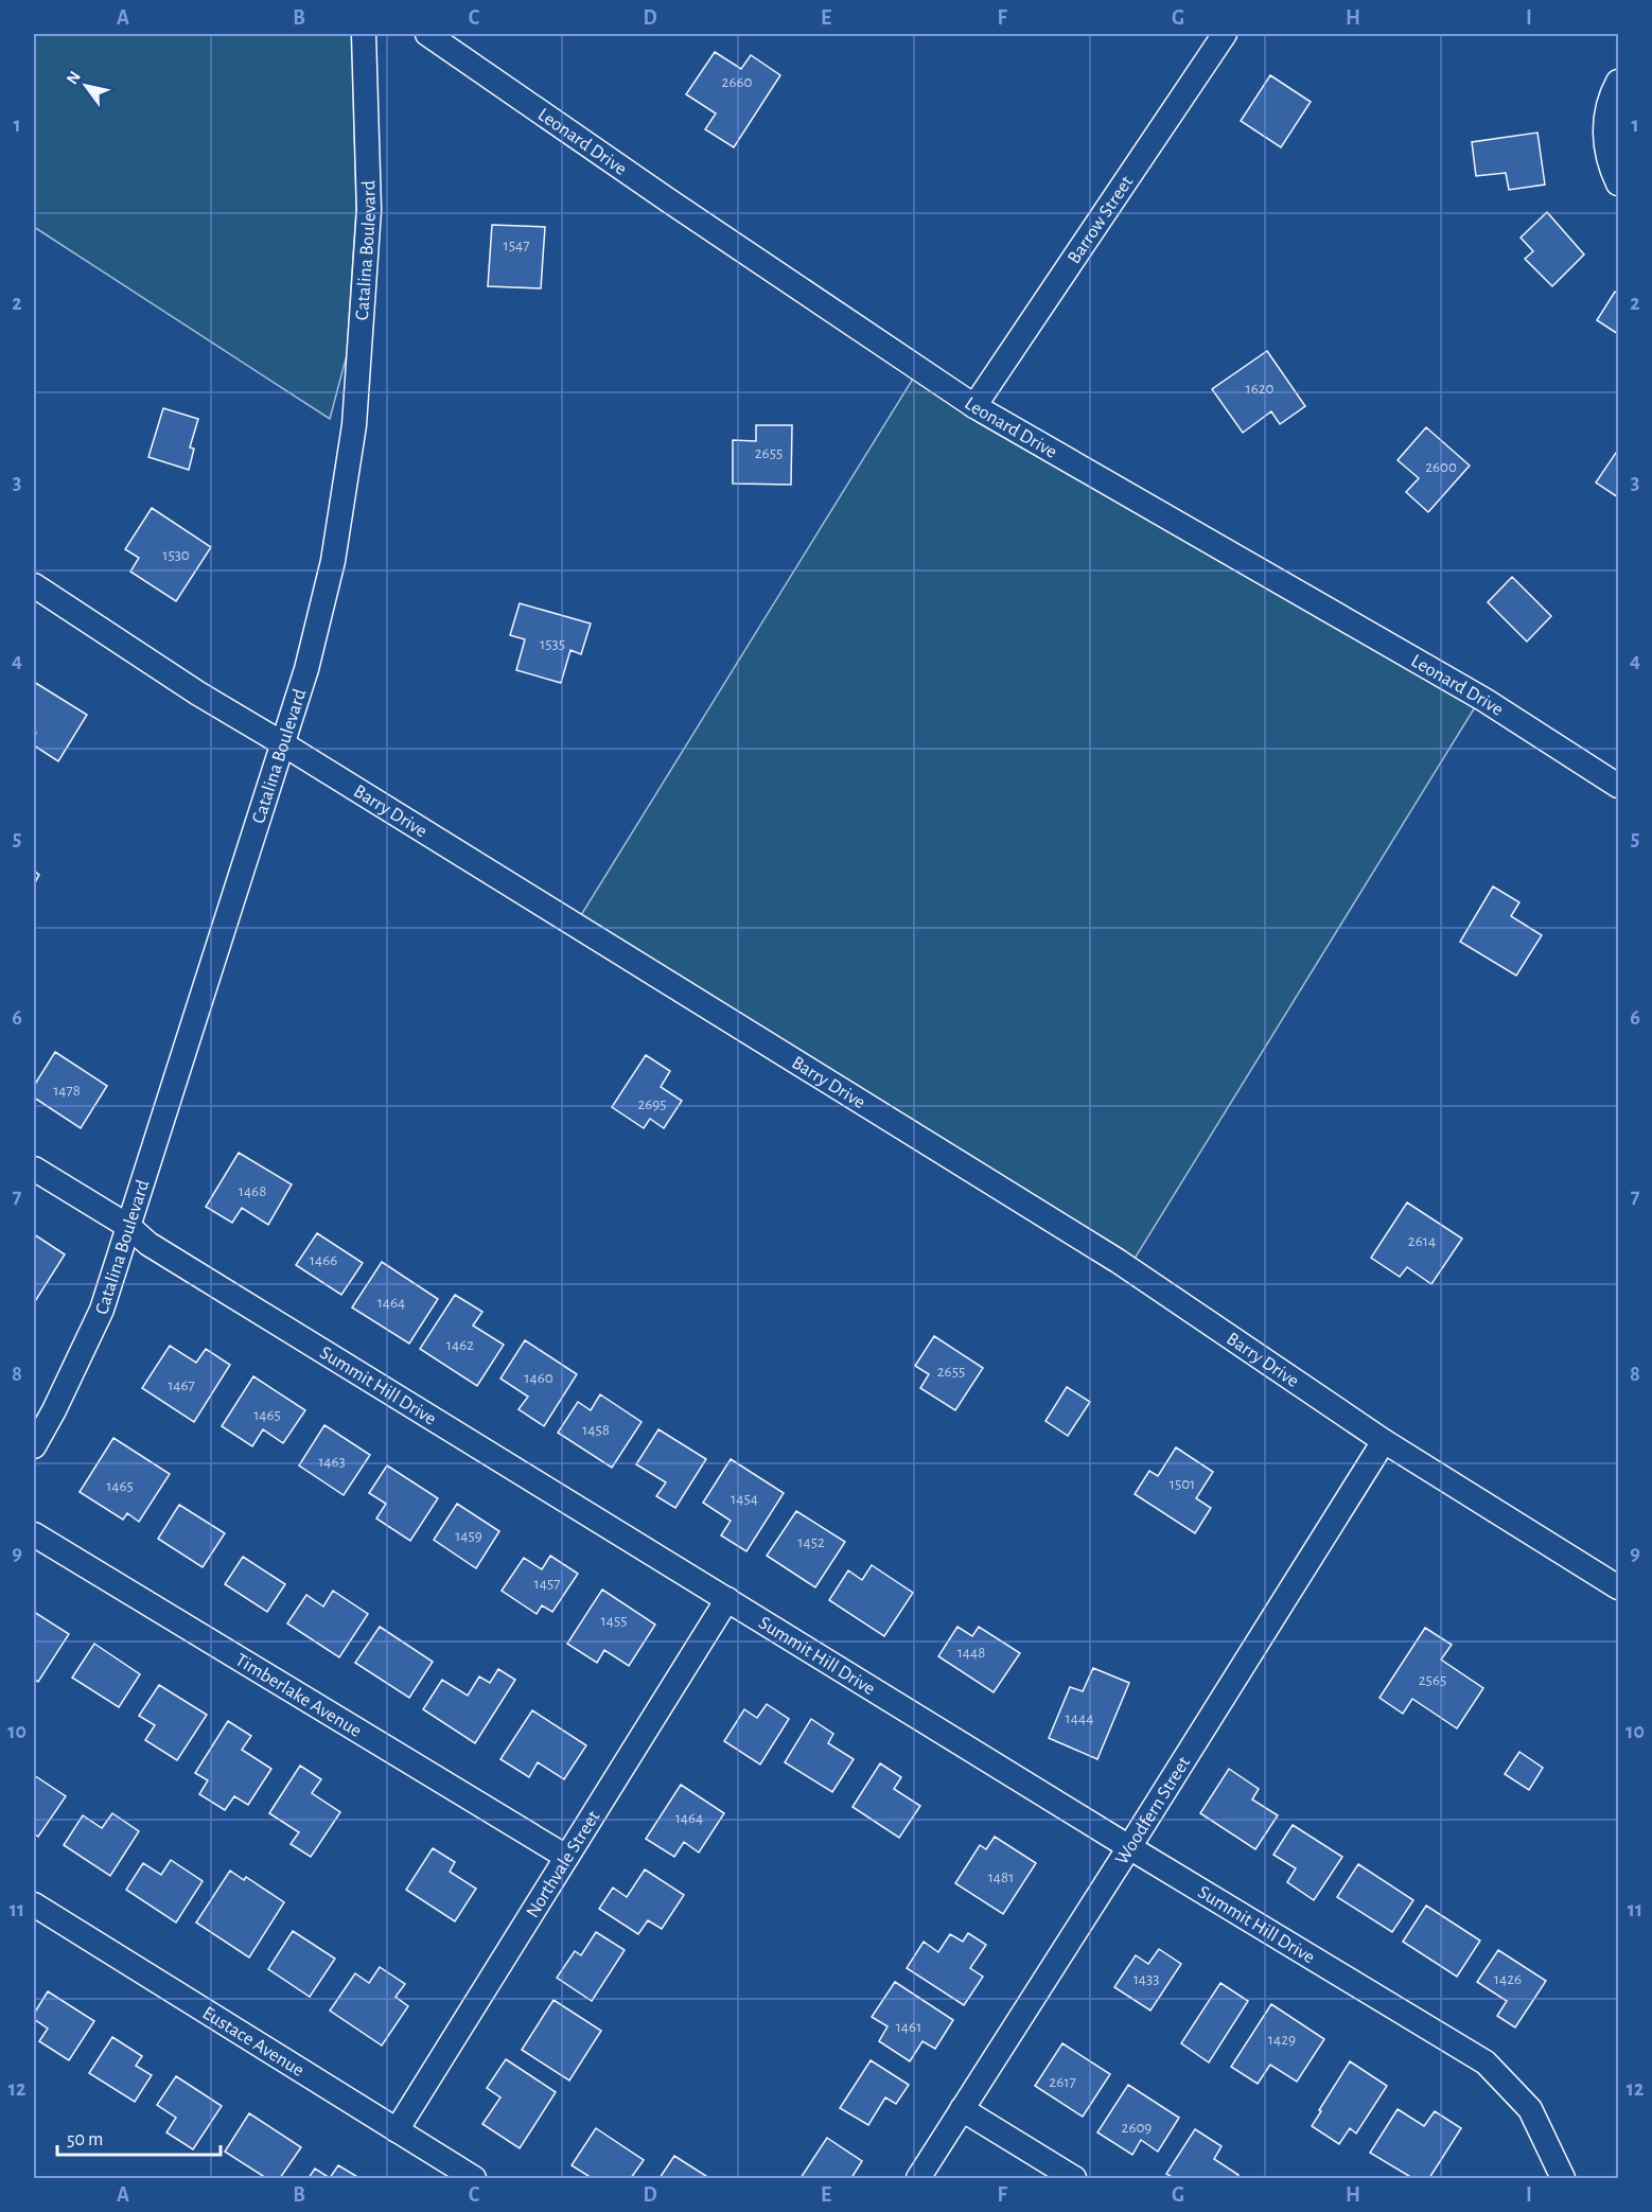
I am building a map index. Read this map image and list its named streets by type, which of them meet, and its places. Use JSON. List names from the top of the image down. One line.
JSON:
{"streets":{"street":["Leonard Drive","Barrow Street","Catalina Boulevard","Barry Drive","Summit Hill Drive","Timberlake Avenue","Woodfern Street","Northvale Street","Eustace Avenue"]},"crossings":[["Leonard Drive","Barrow Street"],["Catalina Boulevard","Barry Drive"],["Catalina Boulevard","Summit Hill Drive"],["Barry Drive","Woodfern Street"],["Summit Hill Drive","Woodfern Street"],["Summit Hill Drive","Northvale Street"],["Timberlake Avenue","Northvale Street"],["Northvale Street","Eustace Avenue"]],"house_numbers":["2660","1547","1620","2655","2600","1530","1535","1478","2695","1468","2614","1466","1464","1462","2655","1460","1467","1465","1458","1463","1501","1465","1454","1459","1452","1457","1455","1448","2565","1444","1464","1481","1433","1426","1461","1429","2617","2609"],"scale_bar":"50 m","north":"top left","grid":{"columns":["A","B","C","D","E","F","G","H","I"],"rows":["1","2","3","4","5","6","7","8","9","10","11","12"]}}
